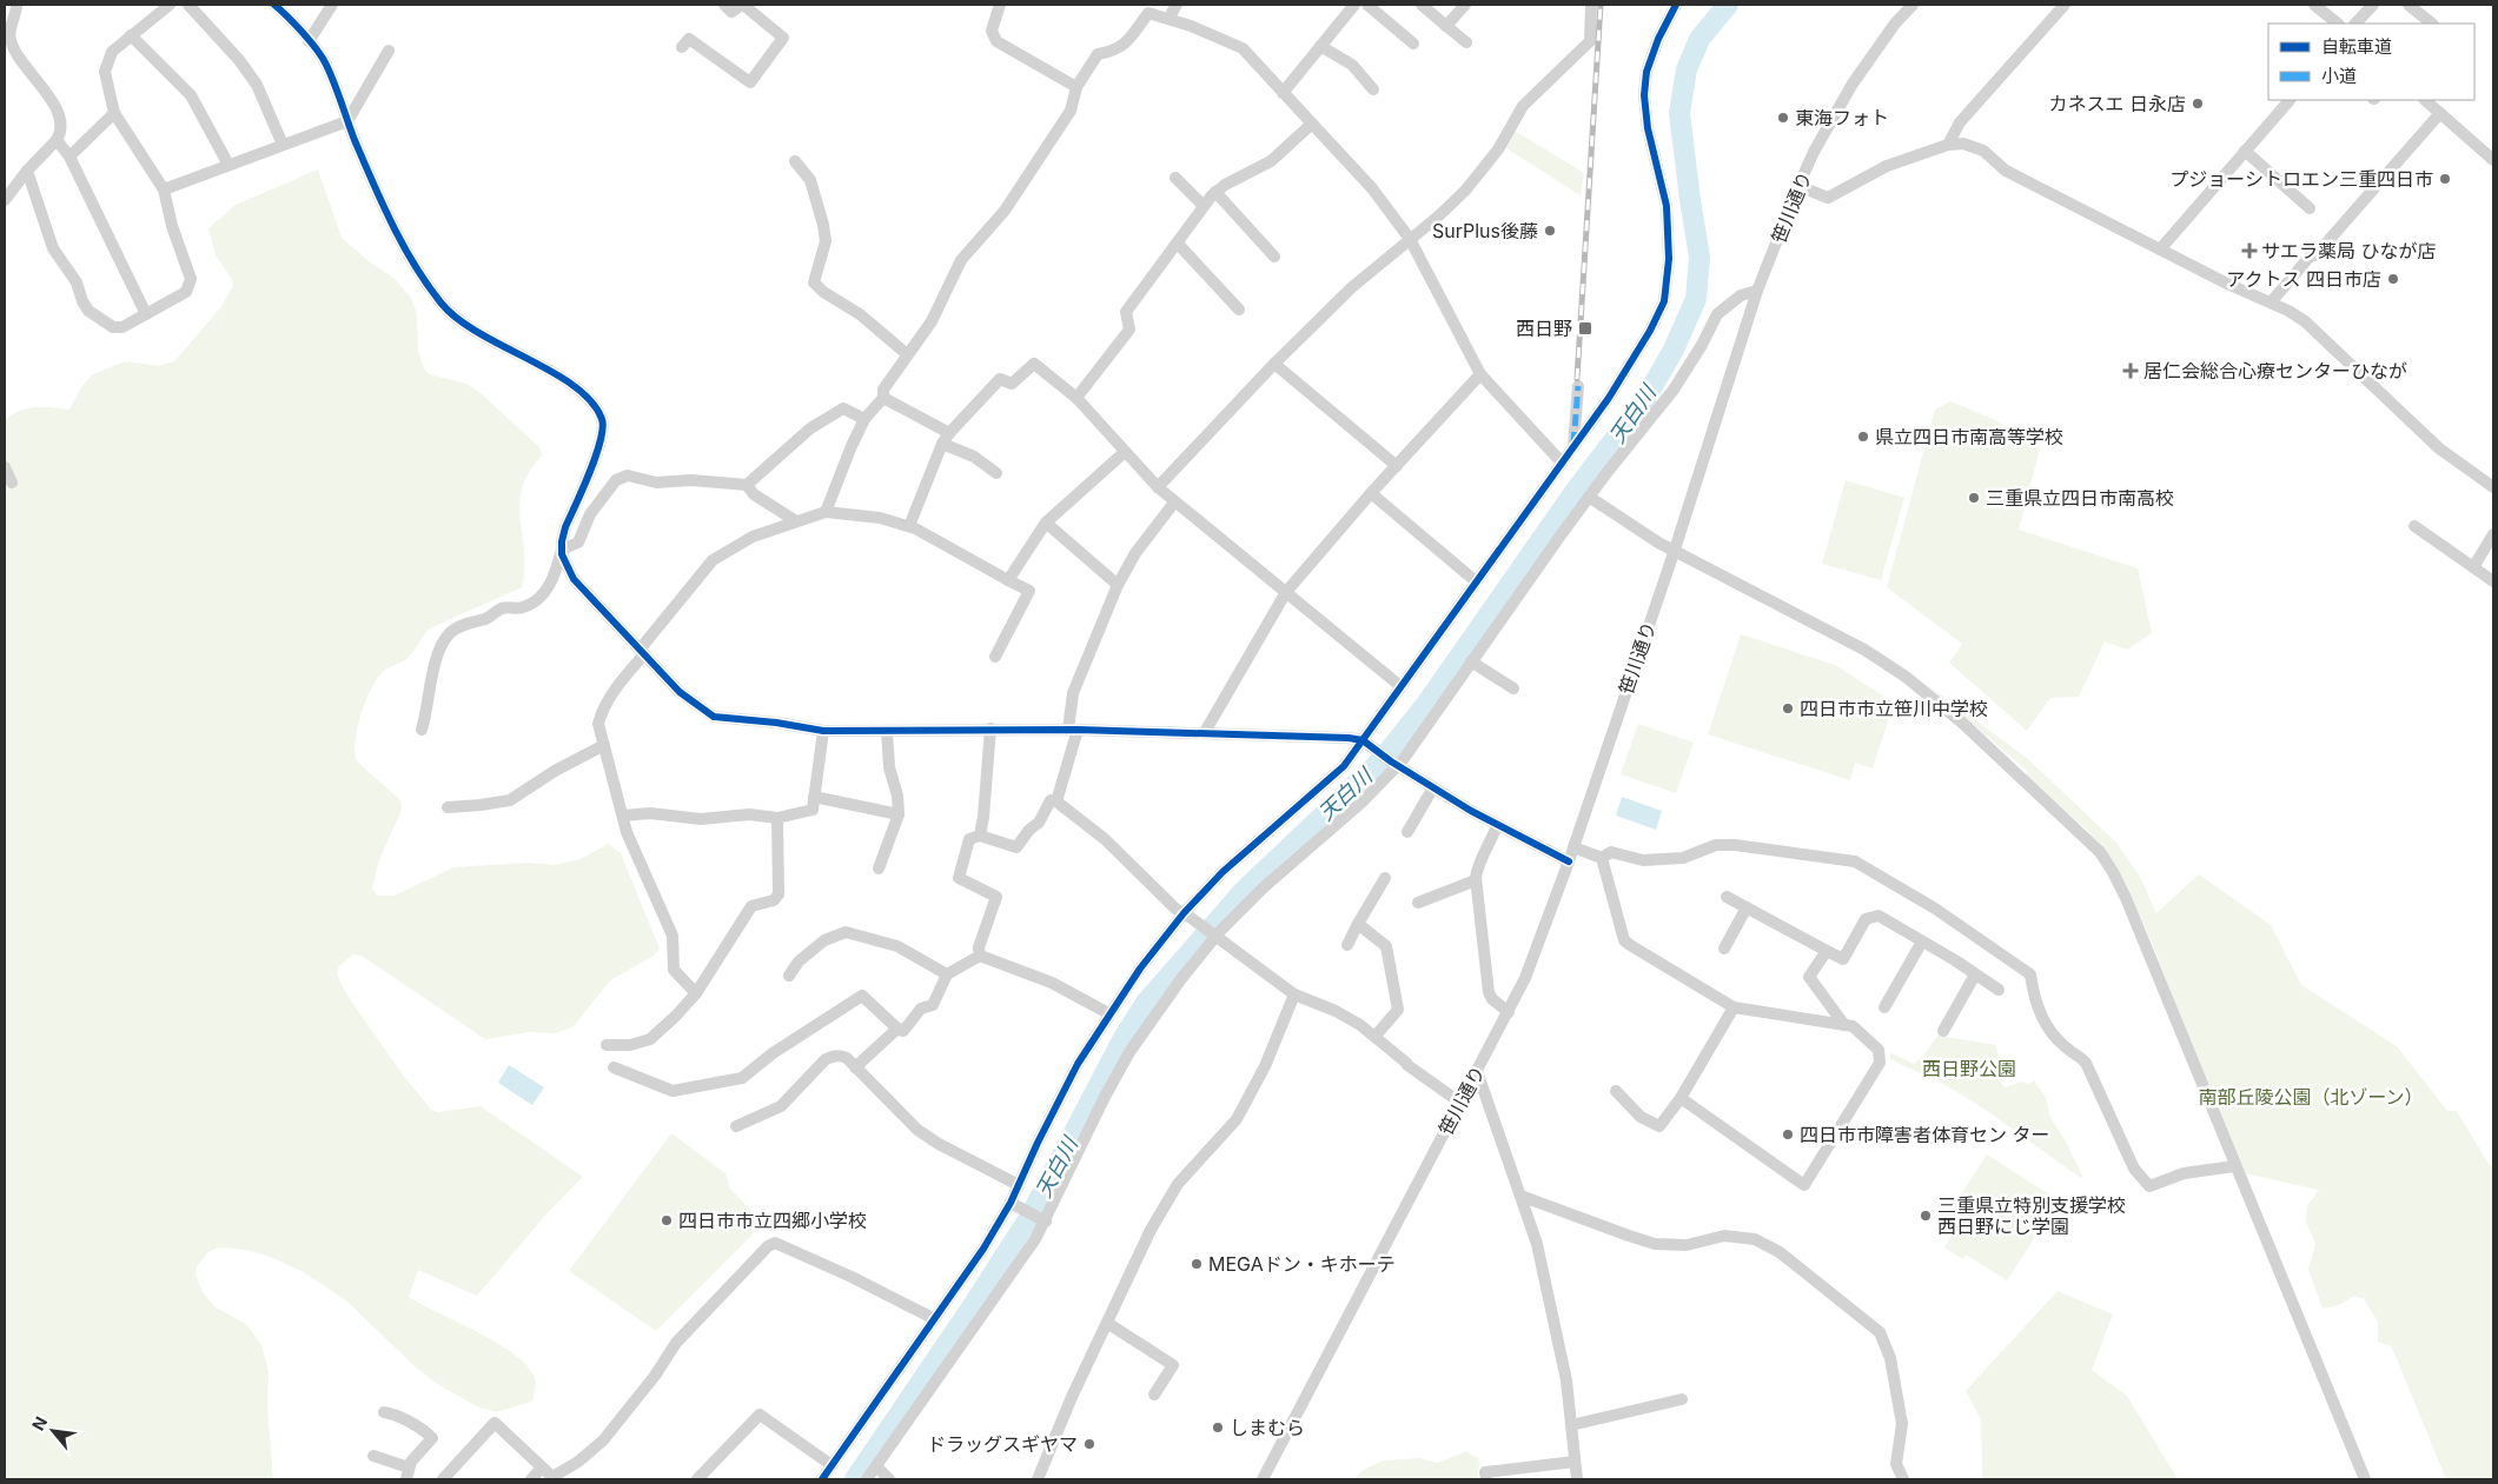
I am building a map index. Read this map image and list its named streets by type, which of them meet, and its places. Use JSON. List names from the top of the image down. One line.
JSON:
{"streets":{"street":["笹川通り"]},"water":["天白川"],"parks":["西日野公園","南部丘陵公園（北ゾーン）"],"places":{"other":["カネスエ 日永店","東海フォト","プジョーシトロエン三重四日市","SurPlus後藤","アクトス 四日市店","県立四日市南高等学校","三重県立四日市南高校","四日市市立笹川中学校","四日市市障害者体育セン ター","三重県立特別支援学校 西日野にじ学園","四日市市立四郷小学校","MEGAドン・キホーテ","しまむら","ドラッグスギヤマ"],"health":["サエラ薬局 ひなが店","居仁会総合心療センターひなが"],"transit":["西日野"]},"legend":["自転車道","小道"],"north":"top left"}
